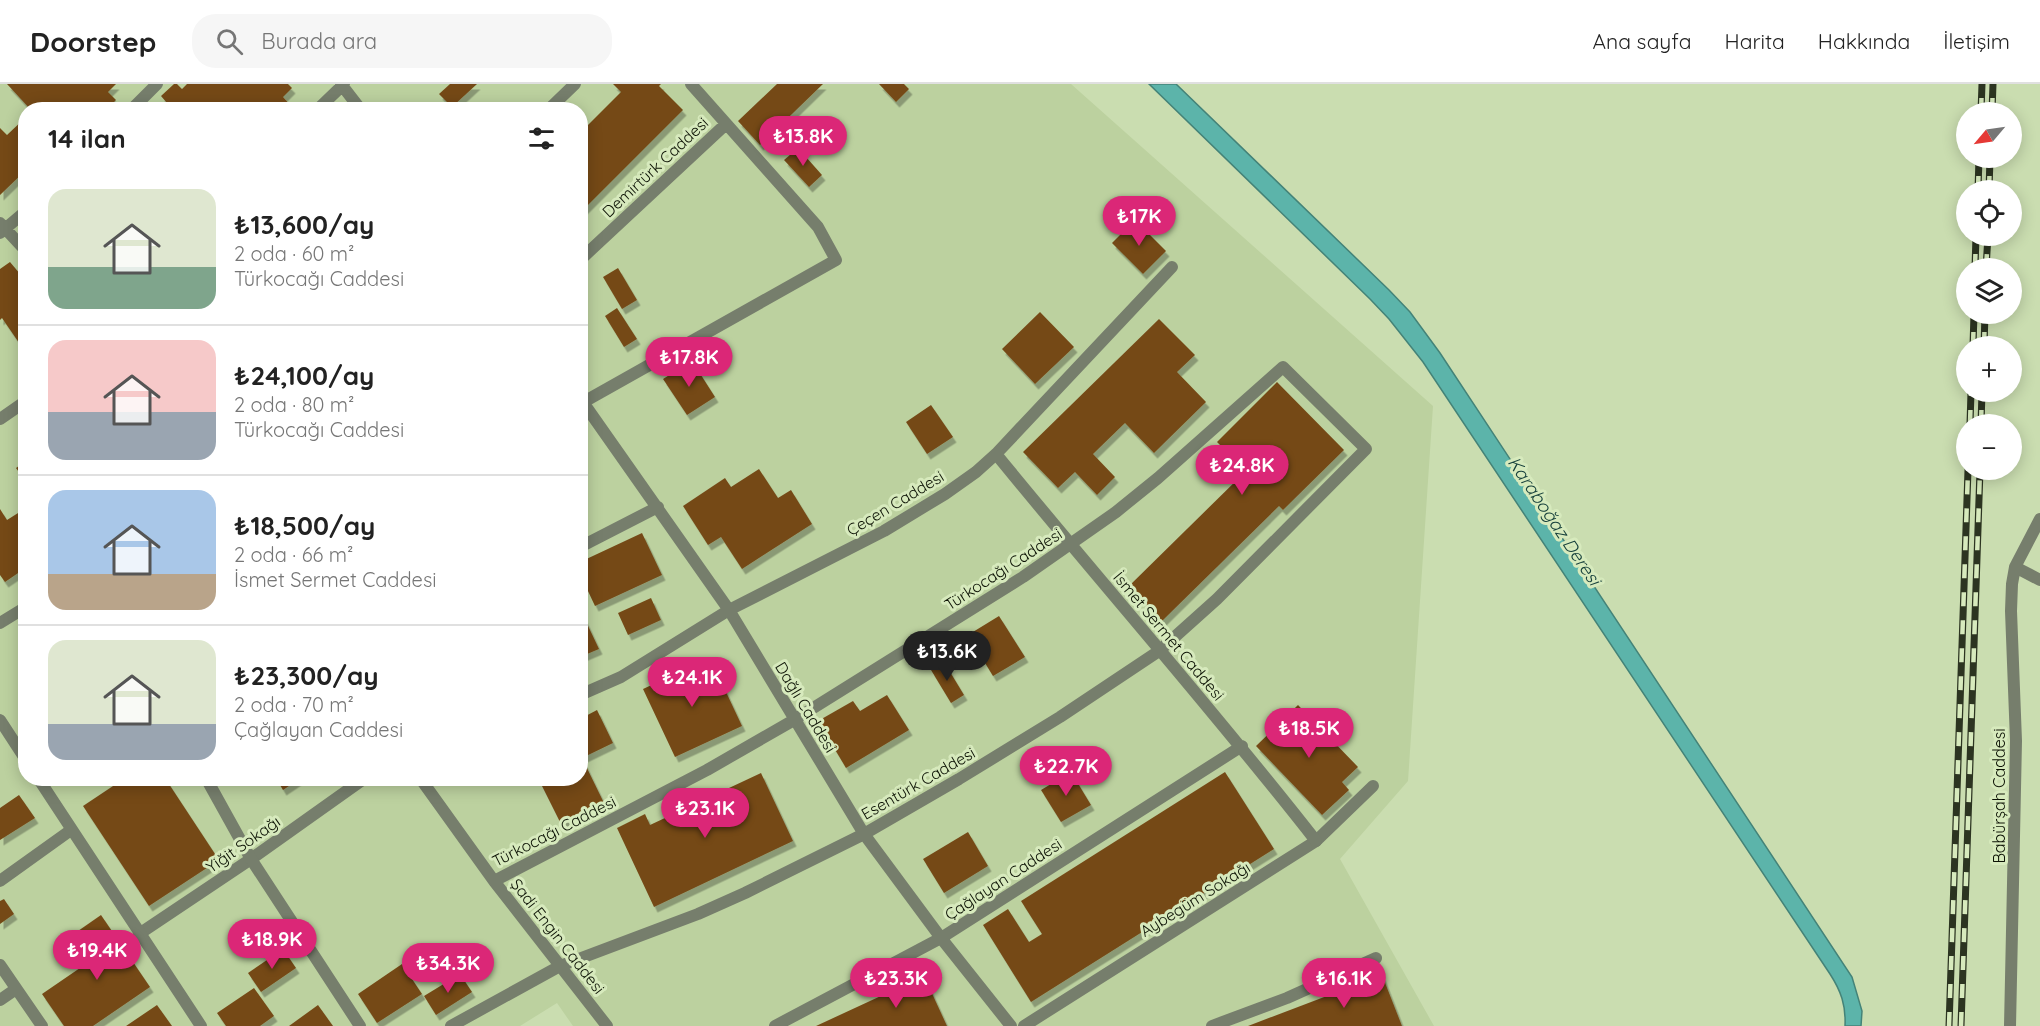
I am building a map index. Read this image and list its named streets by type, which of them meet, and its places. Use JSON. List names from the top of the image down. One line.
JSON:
{"streets":{"street":["Demirtürk Caddesi","Çeçen Caddesi","Türkocağı Caddesi","İsmet Sermet Caddesi","Dağlı Caddesi","Esentürk Caddesi","Babürşah Caddesi","Yiğit Sokağı","Çağlayan Caddesi","Aybegüm Sokağı","Şadi Engin Caddesi"]},"crossings":[["Çeçen Caddesi","İsmet Sermet Caddesi"],["Çeçen Caddesi","Dağlı Caddesi"],["Türkocağı Caddesi","İsmet Sermet Caddesi"],["Türkocağı Caddesi","Dağlı Caddesi"],["Türkocağı Caddesi","Esentürk Caddesi"],["Türkocağı Caddesi","Şadi Engin Caddesi"],["İsmet Sermet Caddesi","Esentürk Caddesi"],["İsmet Sermet Caddesi","Çağlayan Caddesi"],["İsmet Sermet Caddesi","Aybegüm Sokağı"],["Dağlı Caddesi","Esentürk Caddesi"],["Dağlı Caddesi","Çağlayan Caddesi"],["Esentürk Caddesi","Şadi Engin Caddesi"]],"water":["Karaboğaz Deresi"],"north":"bottom left","page":{"header":"Doorstep","search":"Burada ara","nav":["Ana sayfa","Harita","Hakkında","İletişim"],"map_buttons":["+","−"],"heading":"14 ilan","price":["₺13.8K","₺17K","₺17.8K","₺24.8K","₺13.6K","₺24.1K","₺18.5K","₺22.7K","₺23.1K","₺18.9K","₺19.4K","₺34.3K","₺23.3K","₺16.1K"],"list":[{"name":"₺13,600/ay","note":"2 oda · 60 m² · Türkocağı Caddesi"},{"name":"₺24,100/ay","note":"2 oda · 80 m² · Türkocağı Caddesi"},{"name":"₺18,500/ay","note":"2 oda · 66 m² · İsmet Sermet Caddesi"},{"name":"₺23,300/ay","note":"2 oda · 70 m² · Çağlayan Caddesi"}]}}
